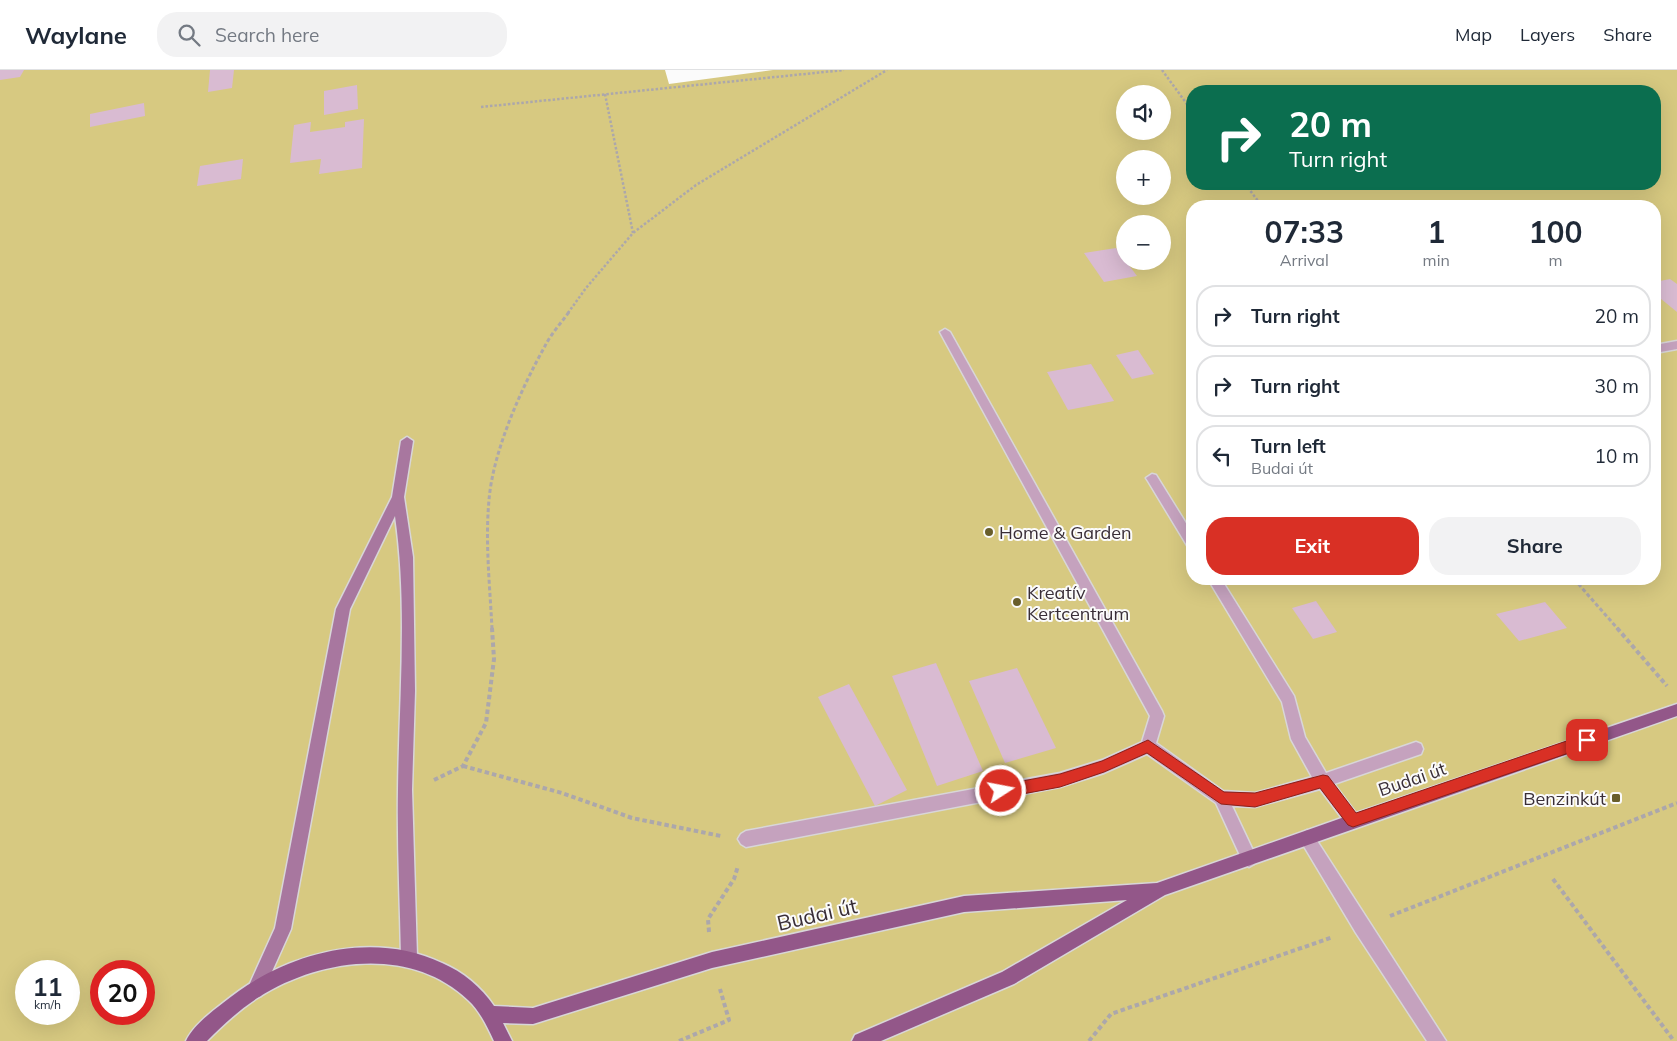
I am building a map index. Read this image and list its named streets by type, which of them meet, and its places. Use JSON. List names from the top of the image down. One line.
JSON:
{"streets":{"main road":["Budai út"]},"places":{"other":["Home & Garden","Kreatív Kertcentrum"],"transit":["Benzinkút"]},"page":{"header":"Waylane","search":"Search here","nav":["Map","Layers","Share"],"map_buttons":["+","−"],"turn":["20 m","Turn right"],"eta":["07:33","Arrival","1","min","100","m"],"list":[{"name":"Turn right","value":"20 m"},{"name":"Turn right","value":"30 m"},{"name":"Turn left","note":"Budai út","value":"10 m"}],"buttons":["Exit","Share"],"speed":"11 km/h","limit":"20"}}
